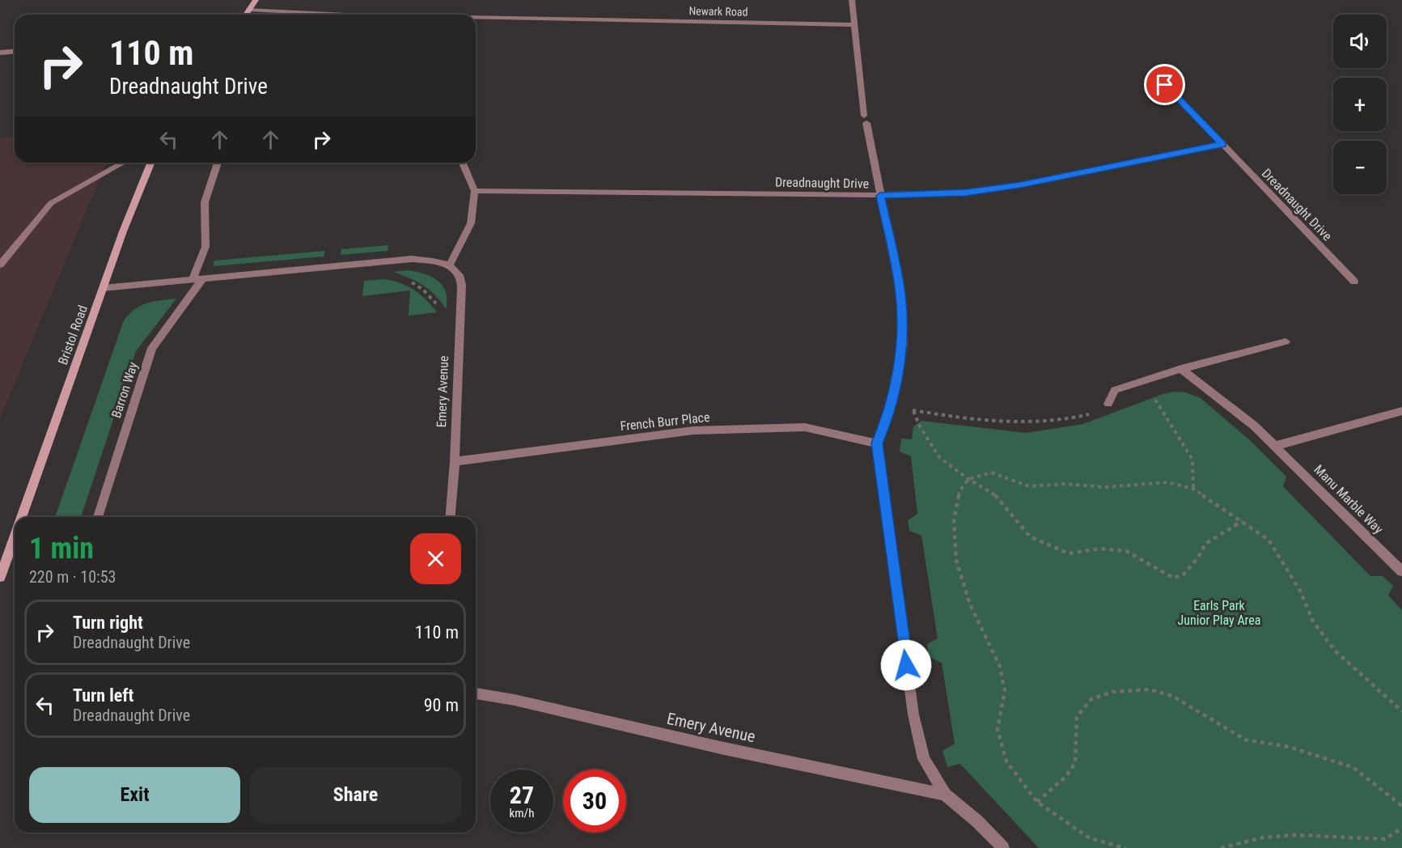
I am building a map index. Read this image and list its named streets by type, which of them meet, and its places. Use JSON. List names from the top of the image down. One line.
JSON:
{"streets":{"street":["Newark Road","Dreadnaught Drive","Bristol Road","Barron Way","Emery Avenue","French Burr Place","Manu Marble Way"]},"crossings":[["Emery Avenue","French Burr Place"]],"parks":["Earls Park Junior Play Area"],"page":{"map_buttons":["+","−"],"turn":["110 m","Dreadnaught Drive"],"heading":["1 min","220 m · 10:53"],"list":[{"name":"Turn right","note":"Dreadnaught Drive","value":"110 m"},{"name":"Turn left","note":"Dreadnaught Drive","value":"90 m"}],"buttons":["Exit","Share"],"speed":"27 km/h","limit":"30"}}
